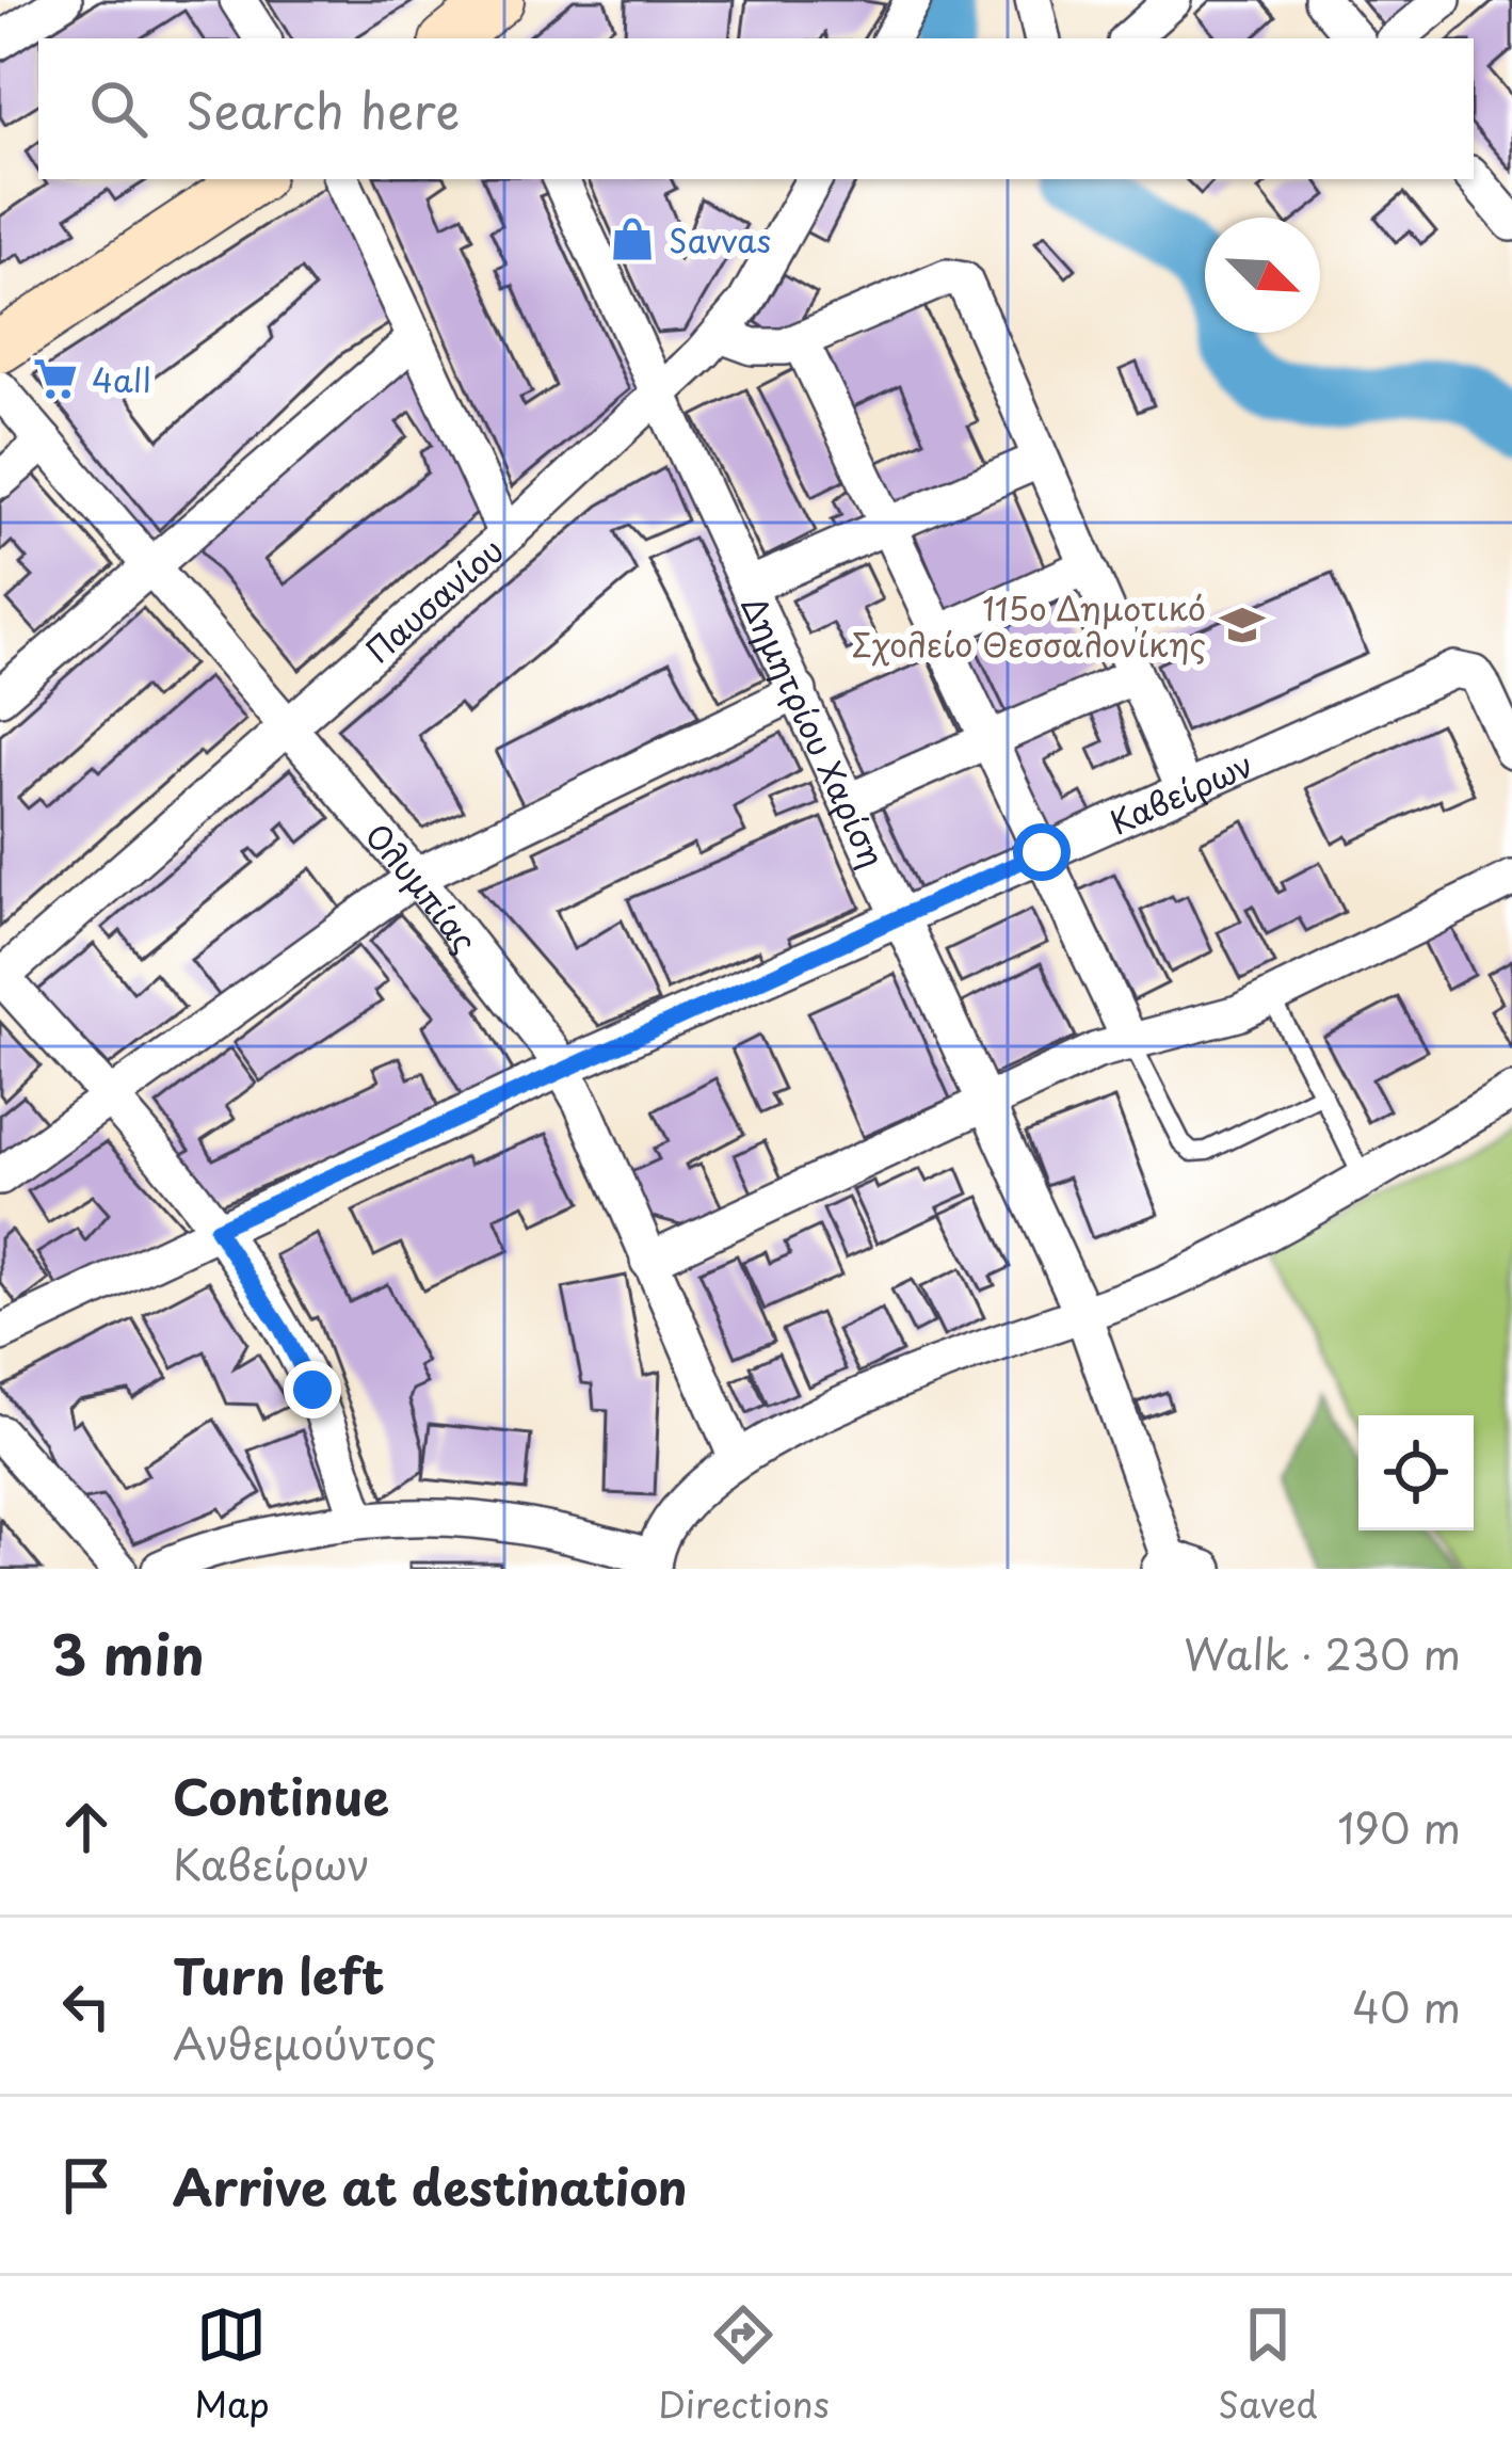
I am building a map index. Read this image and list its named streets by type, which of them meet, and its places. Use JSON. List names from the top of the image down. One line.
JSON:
{"streets":{"street":["Παυσανίου","Δημητρίου Χαρίση","Καβείρων","Ολυμπίας"]},"crossings":[["Παυσανίου","Δημητρίου Χαρίση"],["Παυσανίου","Ολυμπίας"],["Δημητρίου Χαρίση","Καβείρων"],["Καβείρων","Ολυμπίας"]],"places":{"shop":["Savvas"],"supermarket":["4all"],"school or university":["115o Δημοτικό Σχολείο Θεσσαλονίκης"]},"north":"bottom right","page":{"search":"Search here","heading":["3 min","Walk · 230 m"],"list":[["Continue","Καβείρων","190 m"],["Turn left","Ανθεμούντος","40 m"],"Arrive at destination"],"nav":["Map","Directions","Saved"]}}
